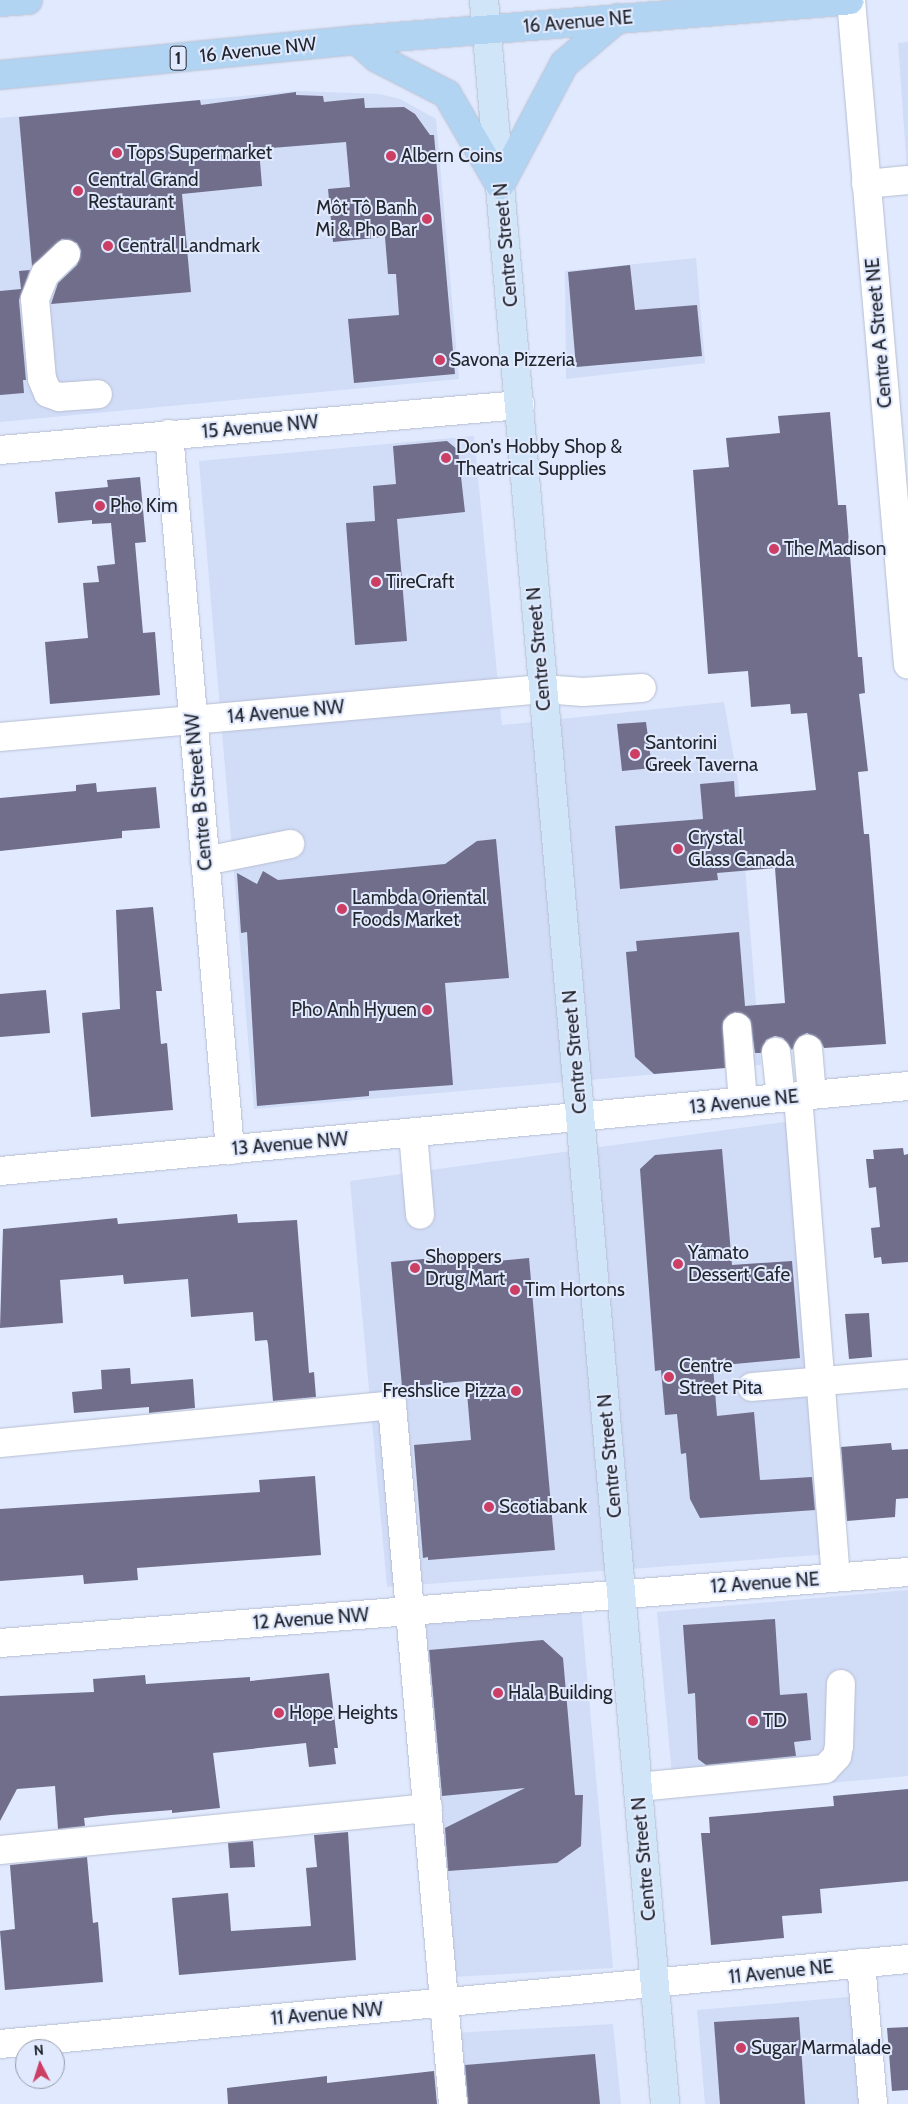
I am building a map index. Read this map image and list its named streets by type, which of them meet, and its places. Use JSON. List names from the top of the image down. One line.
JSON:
{"streets":{"highway":["16 Avenue NE","16 Avenue NW","1"],"main road":["Centre Street N"],"street":["Centre A Street NE","15 Avenue NW","14 Avenue NW","Centre B Street NW","13 Avenue NE","13 Avenue NW","12 Avenue NE","12 Avenue NW","11 Avenue NE","11 Avenue NW"]},"crossings":[["16 Avenue NE","16 Avenue NW"],["16 Avenue NE","Centre Street N"],["16 Avenue NE","Centre A Street NE"],["16 Avenue NW","Centre Street N"],["Centre Street N","15 Avenue NW"],["Centre Street N","14 Avenue NW"],["Centre Street N","13 Avenue NE"],["Centre Street N","13 Avenue NW"],["Centre Street N","12 Avenue NE"],["Centre Street N","12 Avenue NW"],["Centre Street N","11 Avenue NE"],["Centre Street N","11 Avenue NW"],["15 Avenue NW","Centre B Street NW"],["14 Avenue NW","Centre B Street NW"],["Centre B Street NW","13 Avenue NW"],["13 Avenue NE","13 Avenue NW"],["12 Avenue NE","12 Avenue NW"],["11 Avenue NE","11 Avenue NW"]],"places":["Tops Supermarket","Albern Coins","Central Grand Restaurant","Môt Tô Banh Mi & Pho Bar","Central Landmark","Savona Pizzeria","Don's Hobby Shop & Theatrical Supplies","Pho Kim","The Madison","TireCraft","Santorini Greek Taverna","Crystal Glass Canada","Lambda Oriental Foods Market","Pho Anh Hyuen","Yamato Dessert Cafe","Shoppers Drug Mart","Tim Hortons","Centre Street Pita","Freshslice Pizza","Scotiabank","Hala Building","Hope Heights","TD","Sugar Marmalade"],"north":"top"}
